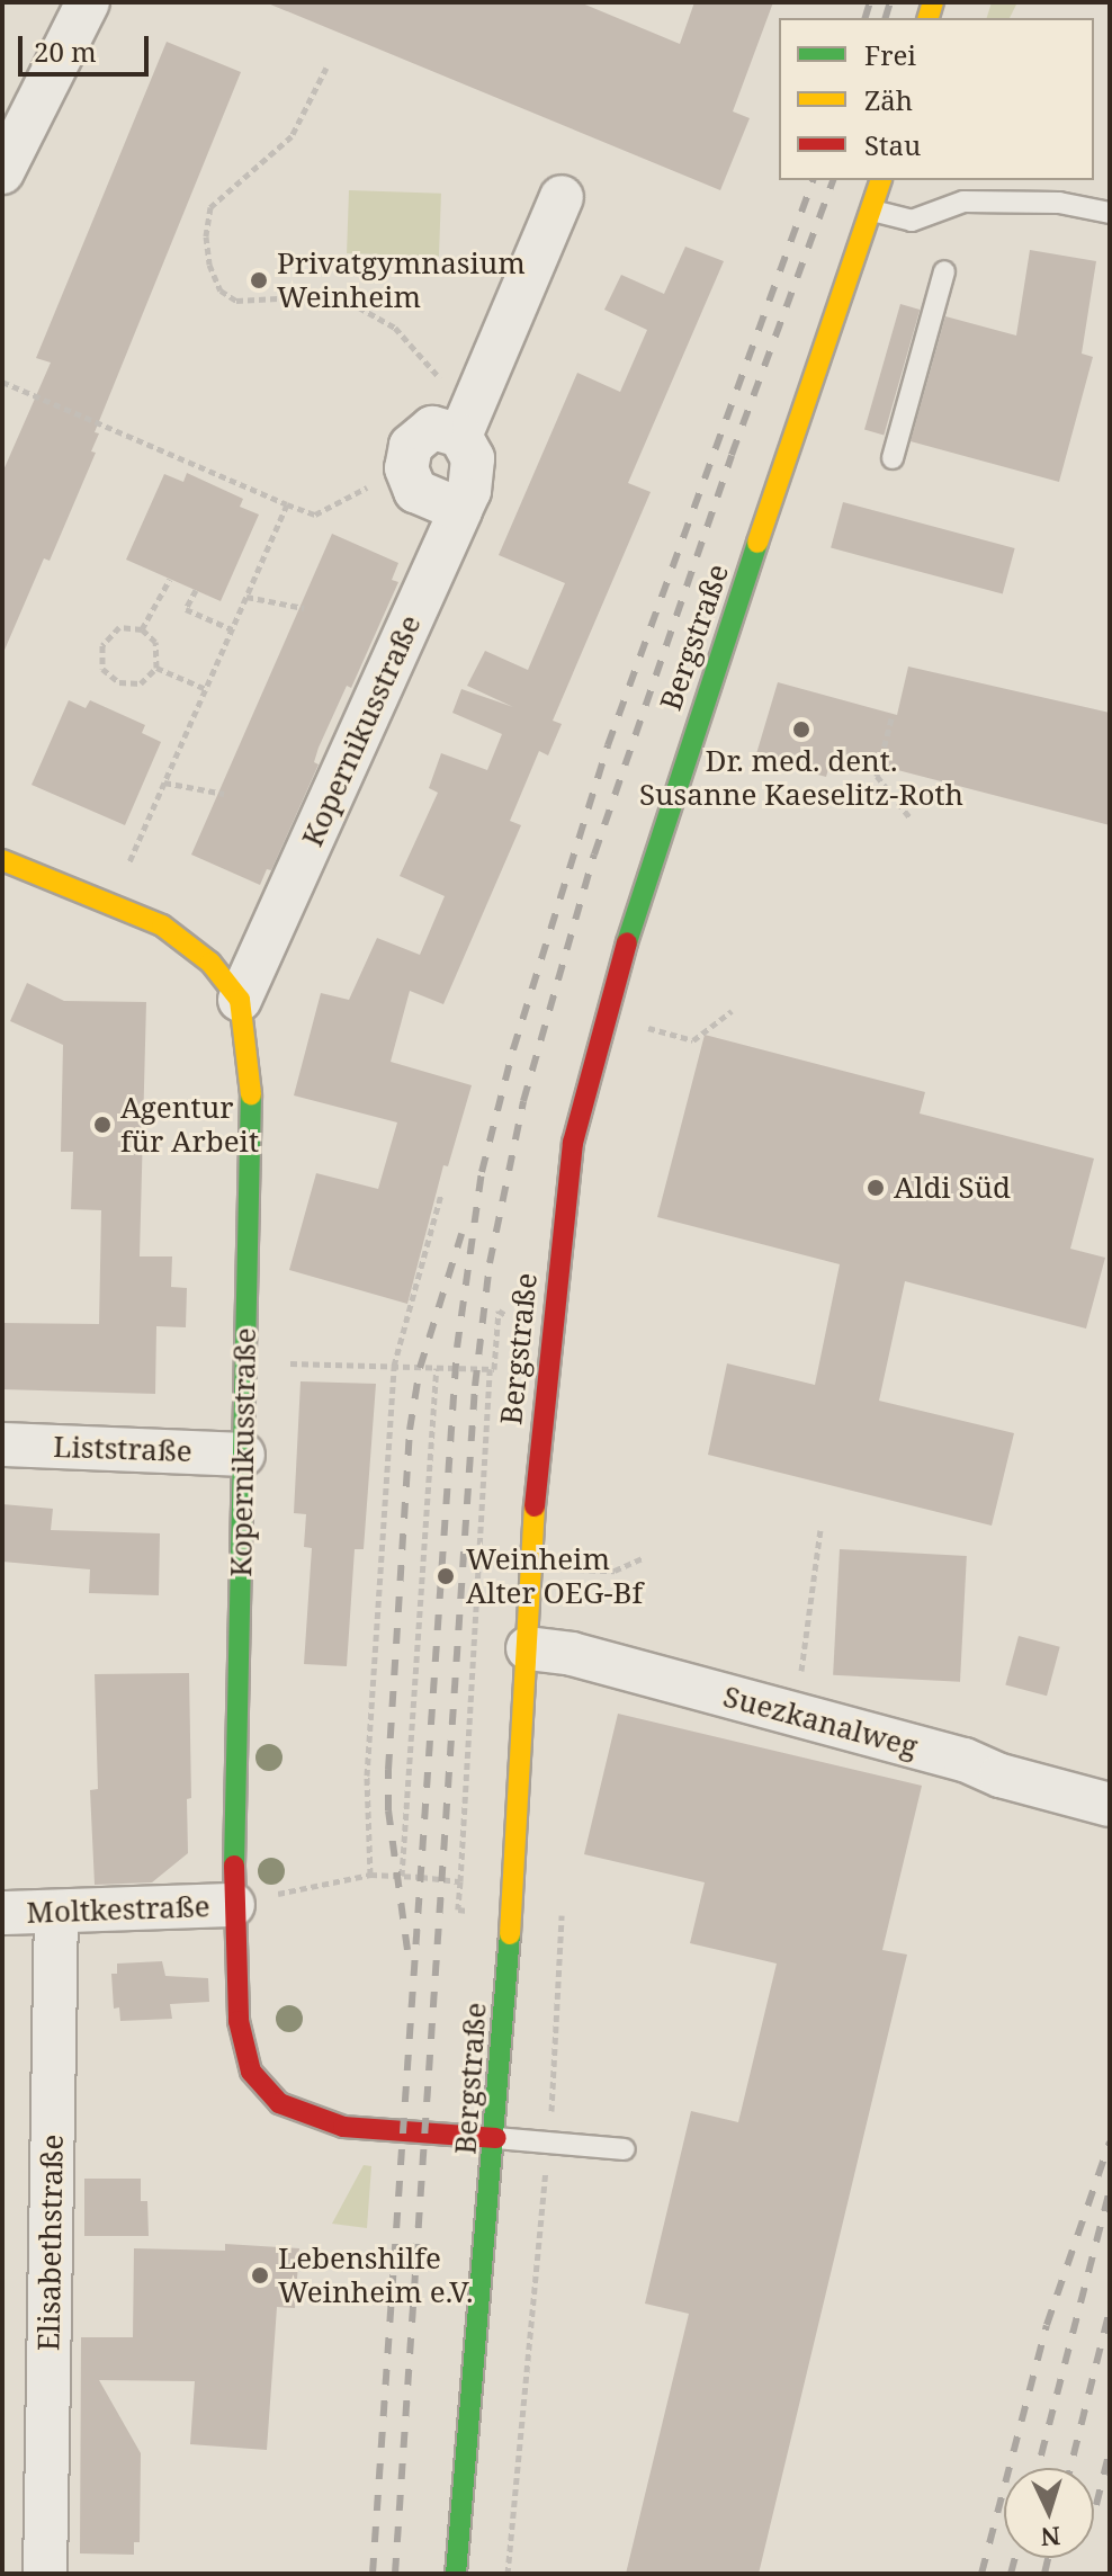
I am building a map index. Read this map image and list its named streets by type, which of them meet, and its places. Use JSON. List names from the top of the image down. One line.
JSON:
{"streets":{"main road":["Bergstraße","Kopernikusstraße"],"street":["Liststraße","Suezkanalweg","Moltkestraße","Elisabethstraße"]},"crossings":[["Bergstraße","Kopernikusstraße"],["Bergstraße","Suezkanalweg"],["Kopernikusstraße","Liststraße"],["Kopernikusstraße","Moltkestraße"],["Moltkestraße","Elisabethstraße"]],"places":["Privatgymnasium Weinheim","Dr. med. dent. Susanne Kaeselitz-Roth","Agentur für Arbeit","Aldi Süd","Weinheim Alter OEG-Bf","Lebenshilfe Weinheim e.V."],"legend":["Frei","Zäh","Stau"],"scale_bar":"20 m","north":"bottom"}
